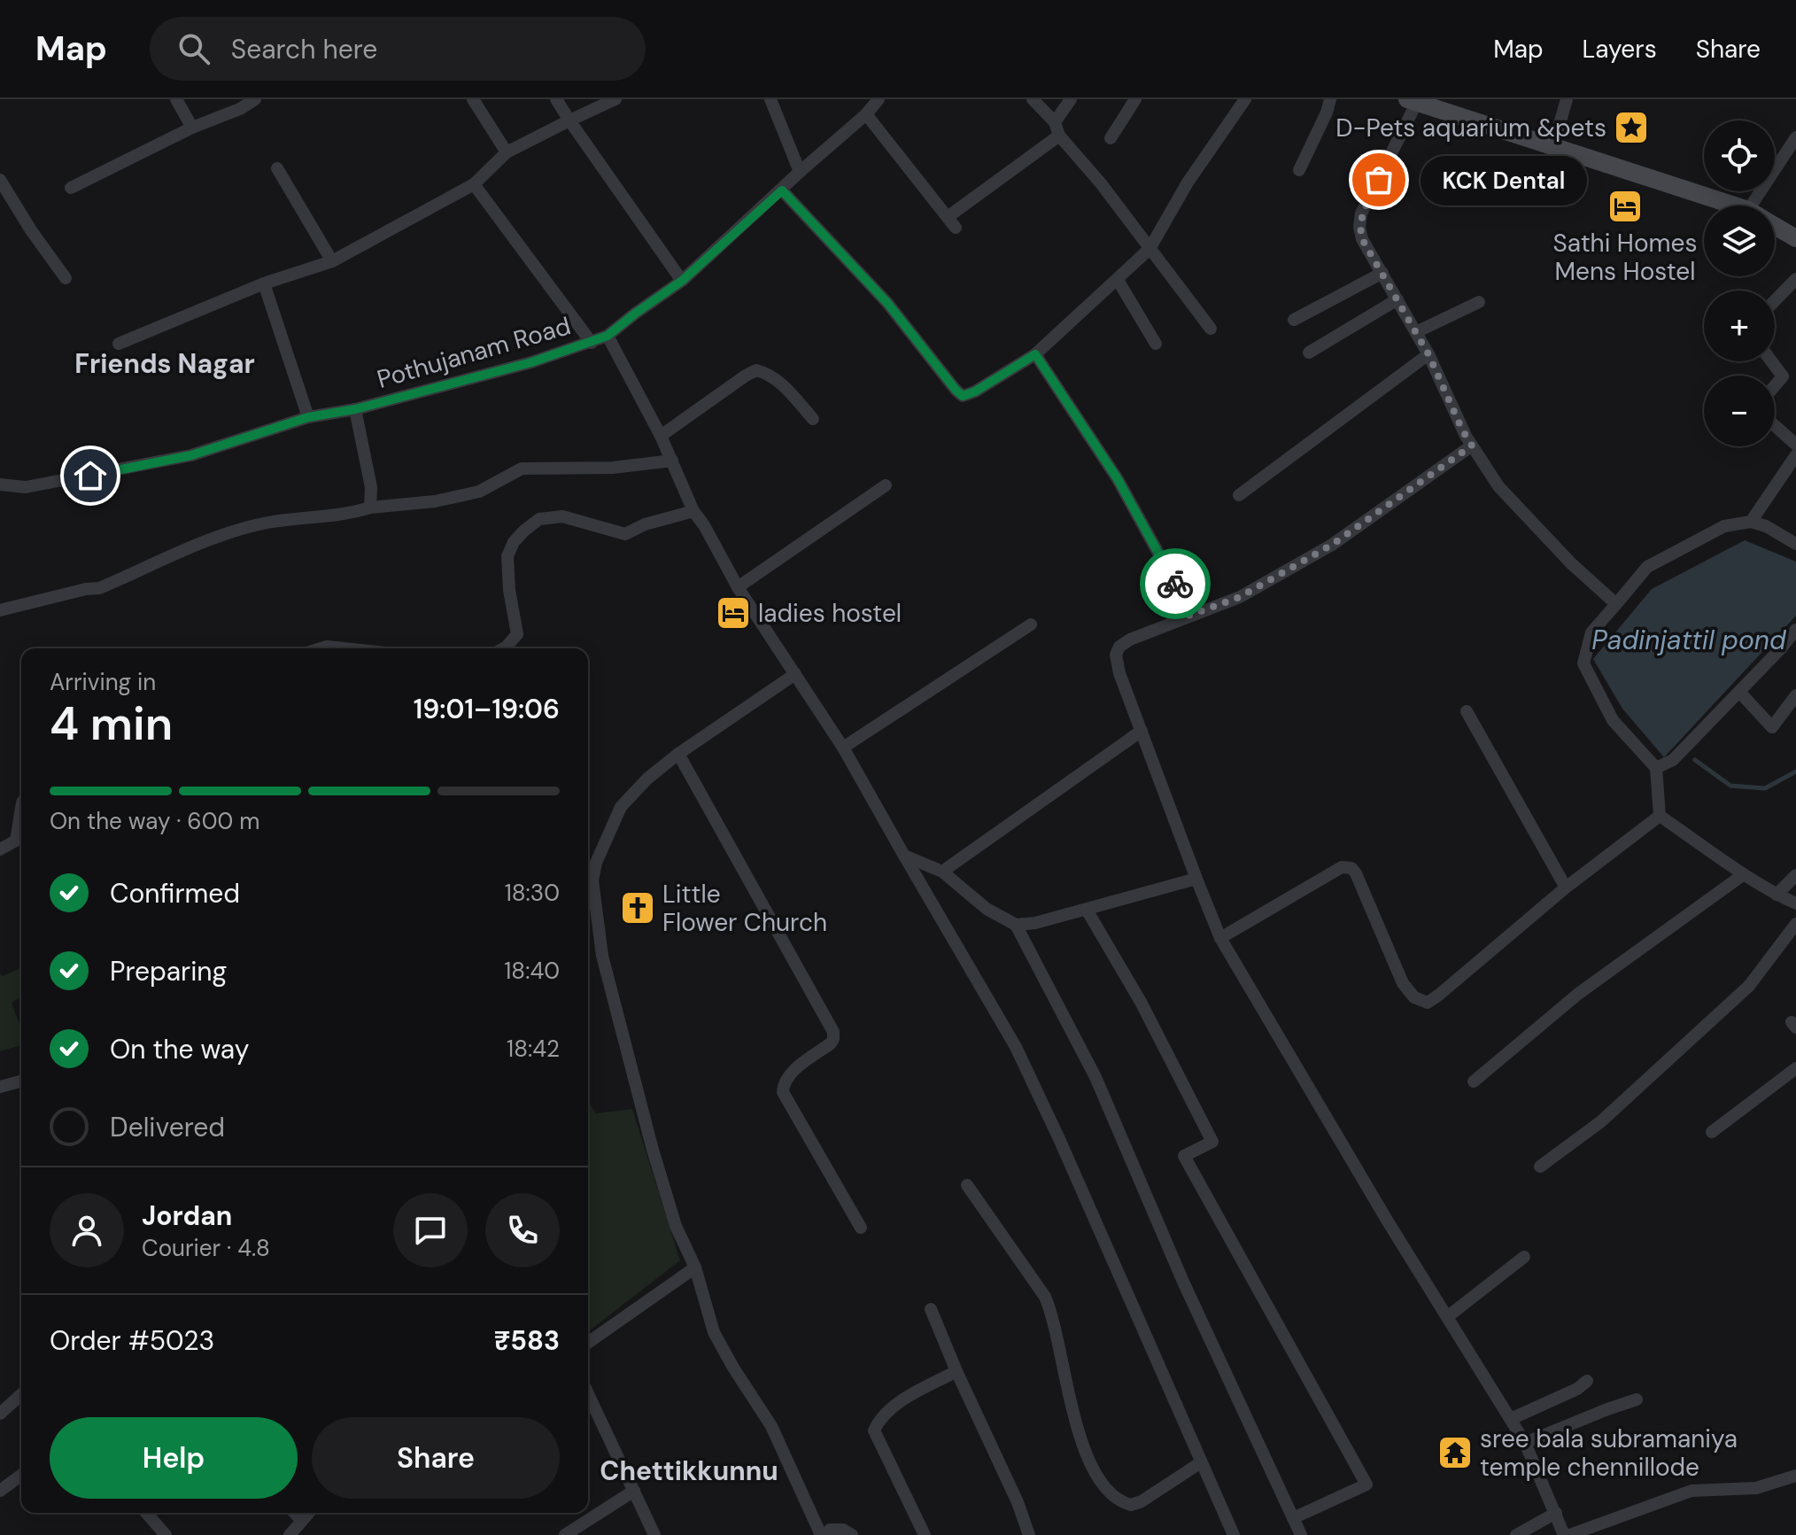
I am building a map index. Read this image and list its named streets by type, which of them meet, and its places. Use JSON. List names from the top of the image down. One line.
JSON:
{"streets":{"street":["Pothujanam Road"]},"districts":["Friends Nagar","Chettikkunnu"],"water":["Padinjattil pond"],"places":{"place":["D-Pets aquarium &pets"],"other":["KCK Dental"],"hotel":["Sathi Homes Mens Hostel","ladies hostel"],"church":["Little Flower Church"],"temple":["sree bala subramaniya temple chennillode"]},"page":{"header":"Map","search":"Search here","nav":["Map","Layers","Share"],"map_buttons":["+","−"],"bubble":"KCK Dental","heading":["4 min","Arriving in","19:01–19:06"],"panel":["Jordan","Courier · 4.8","Order #5023","₹583"],"bar":"On the way · 600 m","list":[["Confirmed","18:30"],["Preparing","18:40"],["On the way","18:42"],"Delivered"],"buttons":["Help","Share"]}}
